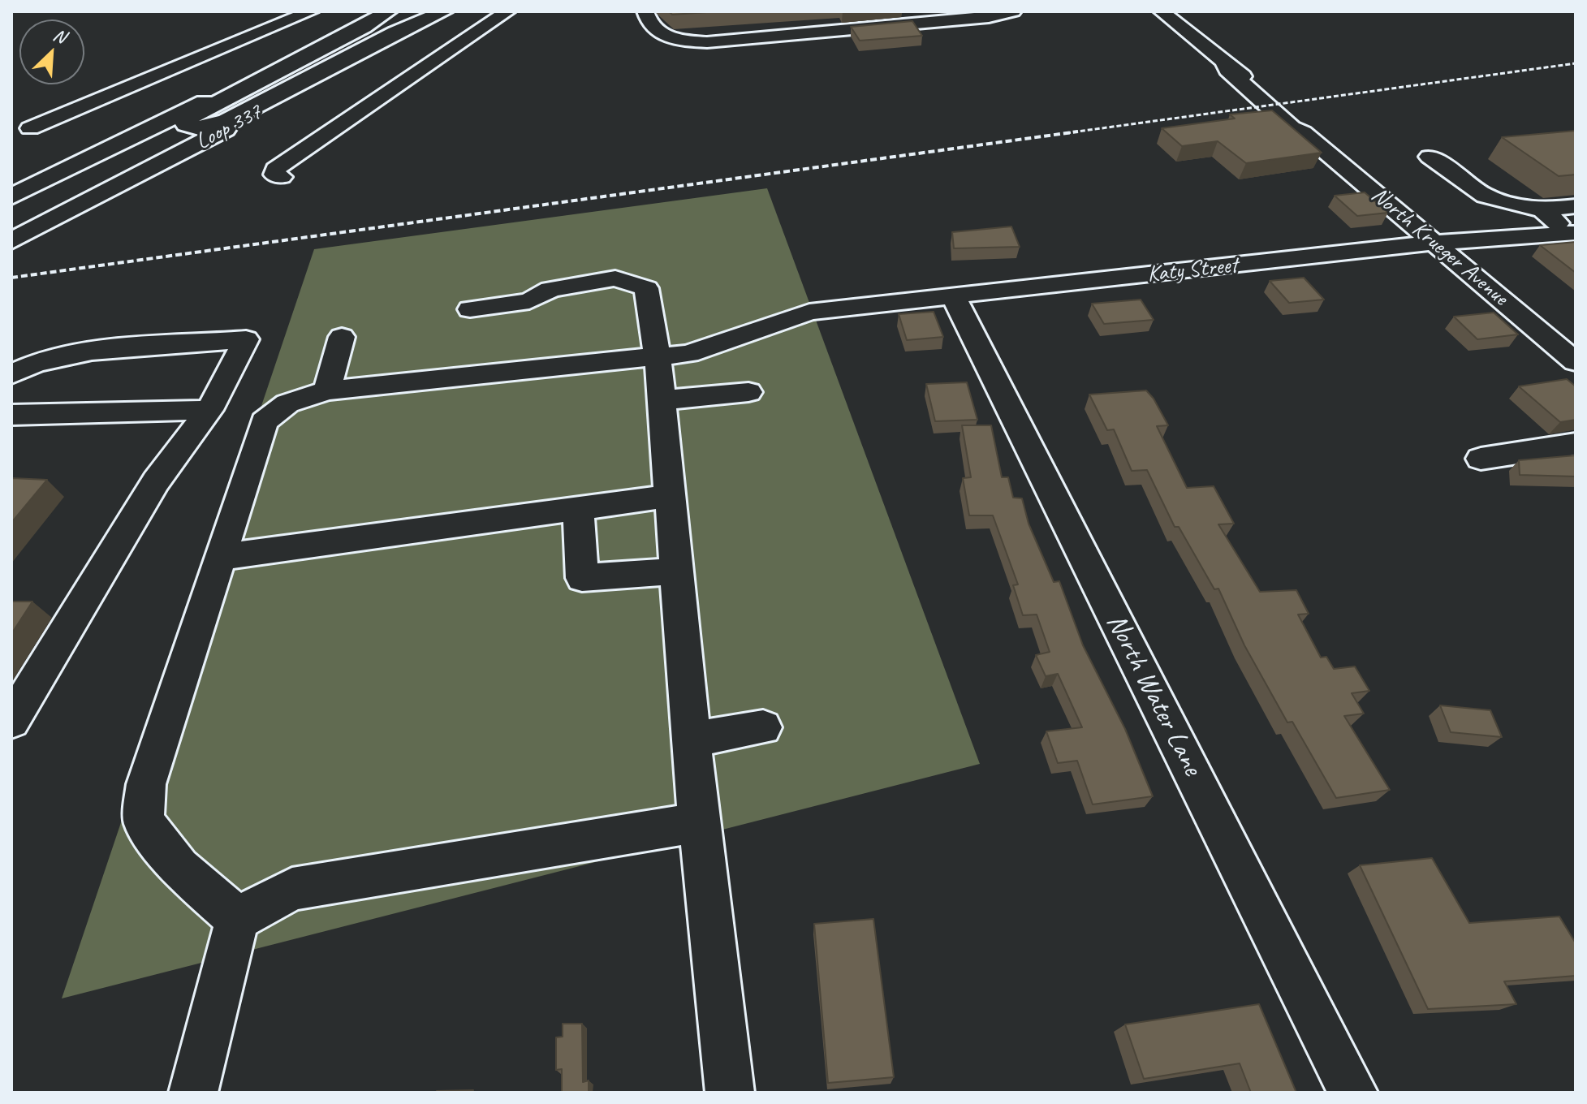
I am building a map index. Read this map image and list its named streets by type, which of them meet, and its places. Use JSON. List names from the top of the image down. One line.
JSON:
{"streets":{"main road":["Loop 337"],"street":["North Krueger Avenue","Katy Street","North Water Lane"]},"crossings":[["North Krueger Avenue","Katy Street"],["Katy Street","North Water Lane"]],"north":"top right"}
